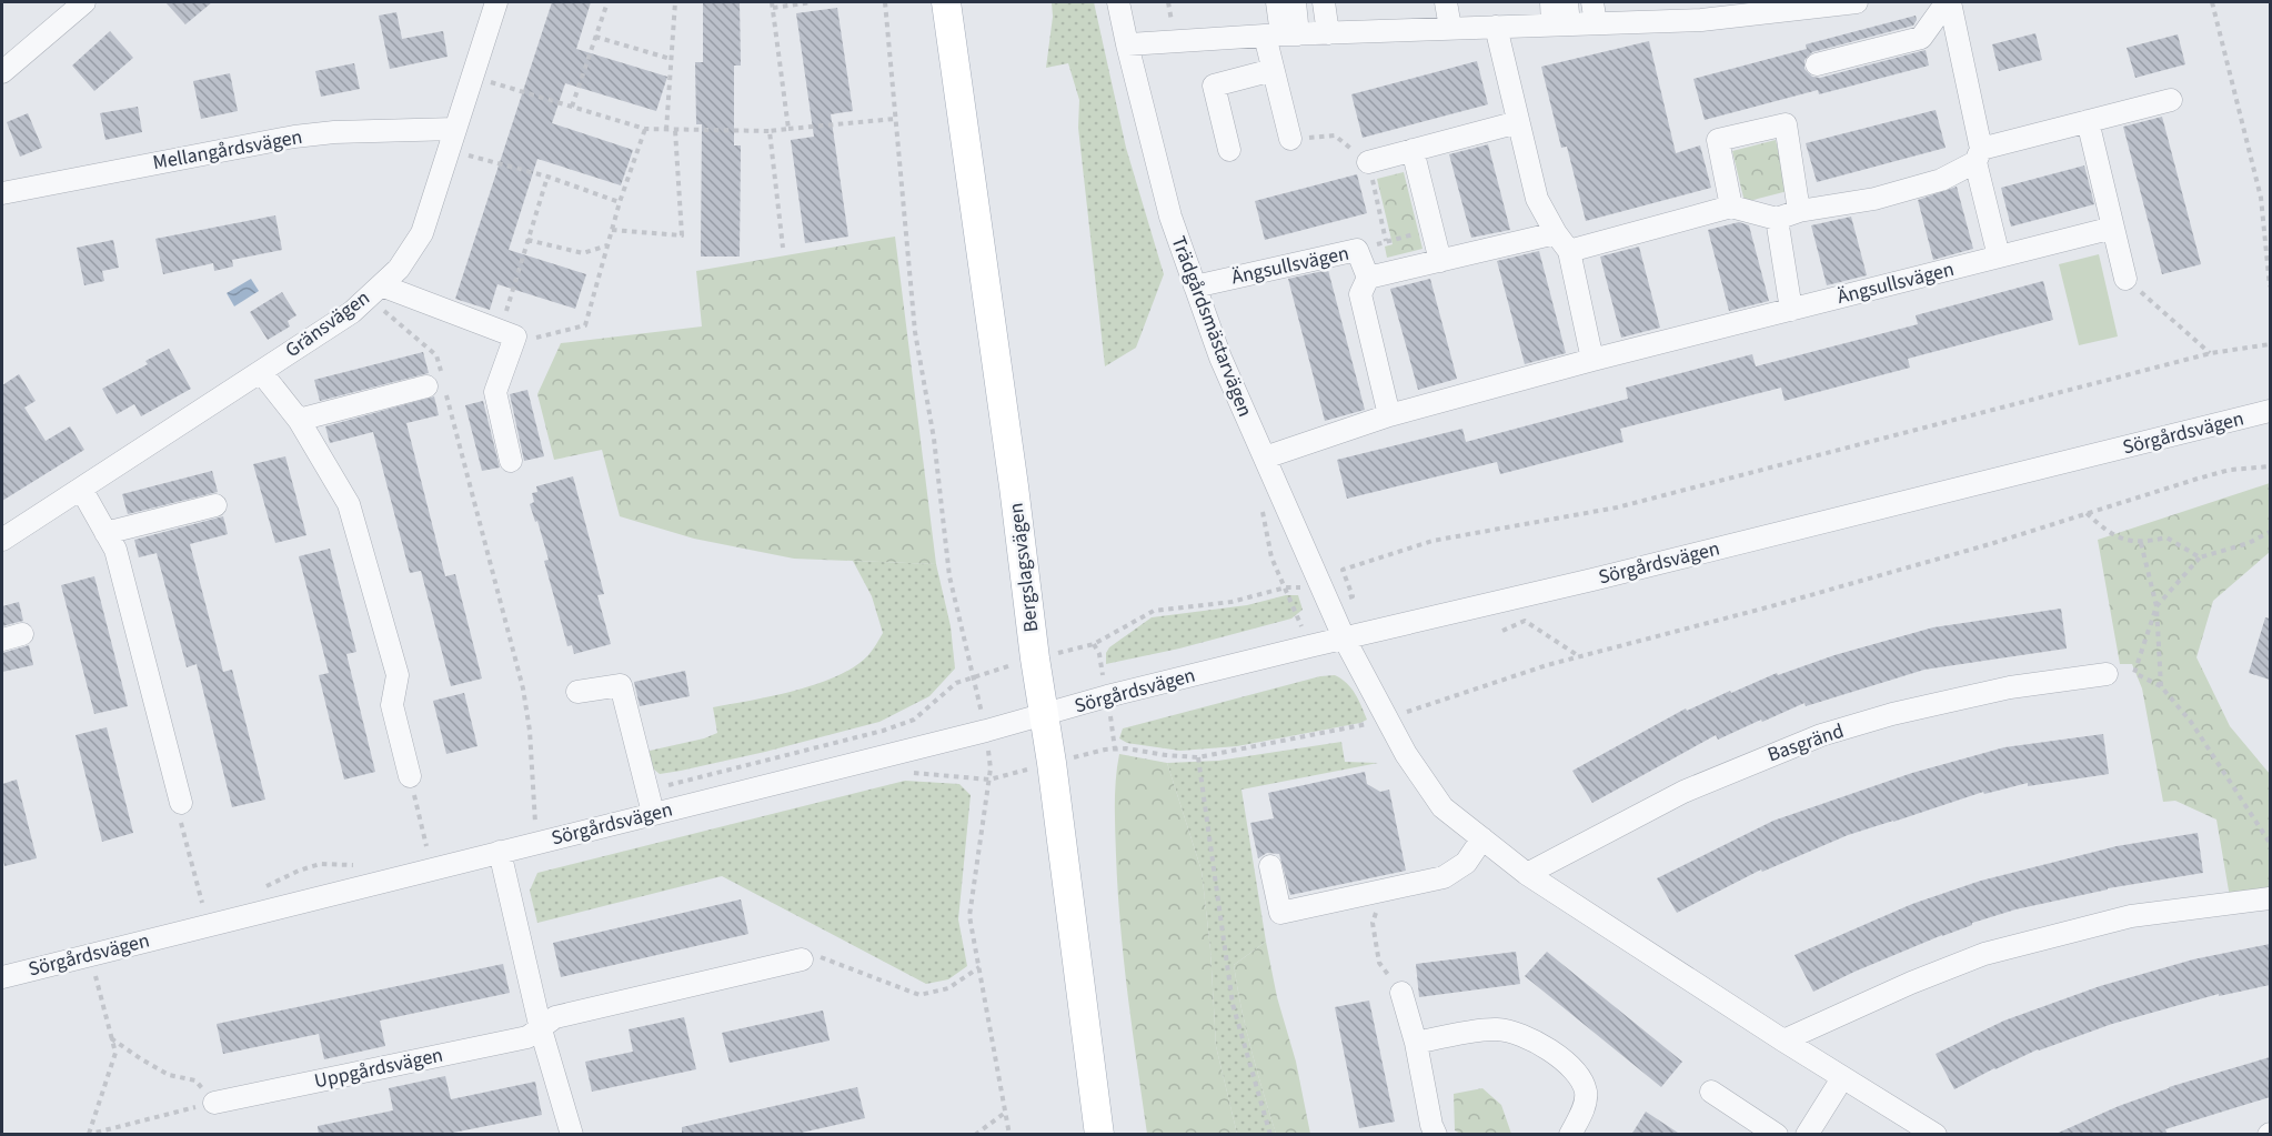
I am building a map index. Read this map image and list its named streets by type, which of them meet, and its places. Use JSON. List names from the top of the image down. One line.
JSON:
{"streets":{"main road":["Bergslagsvägen"],"street":["Mellangårdsvägen","Ängsullsvägen","Gränsvägen","Trädgårdsmästarvägen","Sörgårdsvägen","Basgränd","Uppgårdsvägen"]},"crossings":[["Mellangårdsvägen","Gränsvägen"],["Ängsullsvägen","Trädgårdsmästarvägen"],["Trädgårdsmästarvägen","Sörgårdsvägen"],["Sörgårdsvägen","Bergslagsvägen"]]}
